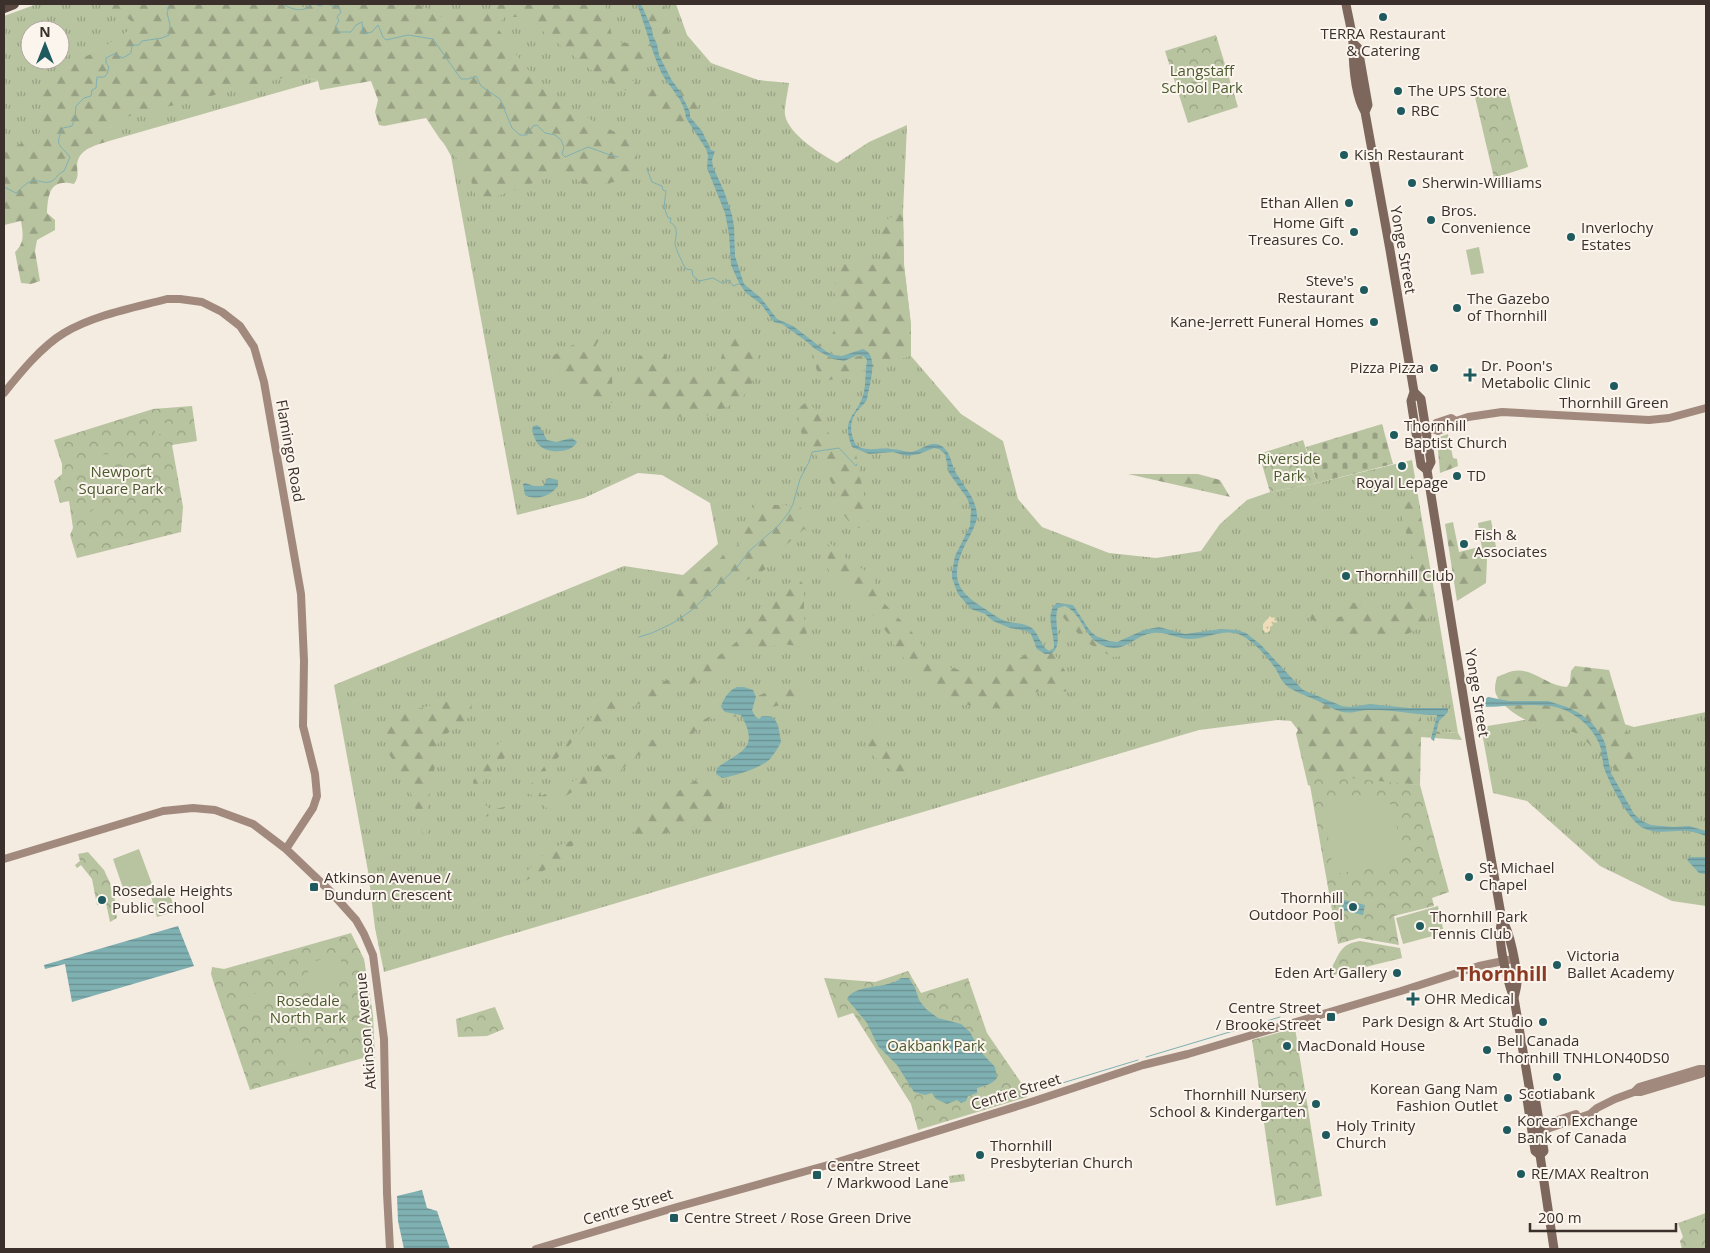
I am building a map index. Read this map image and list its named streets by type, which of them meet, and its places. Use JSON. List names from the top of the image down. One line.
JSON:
{"streets":{"main road":["Yonge Street"],"street":["Flamingo Road","Atkinson Avenue","Centre Street"]},"crossings":[["Yonge Street","Centre Street"],["Flamingo Road","Atkinson Avenue"]],"districts":["Thornhill"],"parks":["Langstaff School Park","Riverside Park","Newport Square Park","Rosedale North Park","Oakbank Park"],"places":{"other":["TERRA Restaurant & Catering","The UPS Store","RBC","Kish Restaurant","Sherwin-Williams","Ethan Allen","Bros. Convenience","Home Gift Treasures Co.","Inverlochy Estates","Steve's Restaurant","The Gazebo of Thornhill","Kane-Jerrett Funeral Homes","Pizza Pizza","Thornhill Green","Thornhill Baptist Church","Royal Lepage","TD","Fish & Associates","Thornhill Club","St. Michael Chapel","Rosedale Heights Public School","Thornhill Outdoor Pool","Thornhill Park Tennis Club","Victoria Ballet Academy","Eden Art Gallery","Park Design & Art Studio","MacDonald House","Bell Canada Thornhill TNHLON40DS0","Scotiabank","Korean Gang Nam Fashion Outlet","Thornhill Nursery School & Kindergarten","Korean Exchange Bank of Canada","Holy Trinity Church","Thornhill Presbyterian Church","RE/MAX Realtron"],"health":["Dr. Poon's Metabolic Clinic","OHR Medical"],"transit":["Atkinson Avenue / Dundurn Crescent","Centre Street / Brooke Street","Centre Street / Markwood Lane","Centre Street / Rose Green Drive"]},"scale_bar":"200 m","north":"top"}
